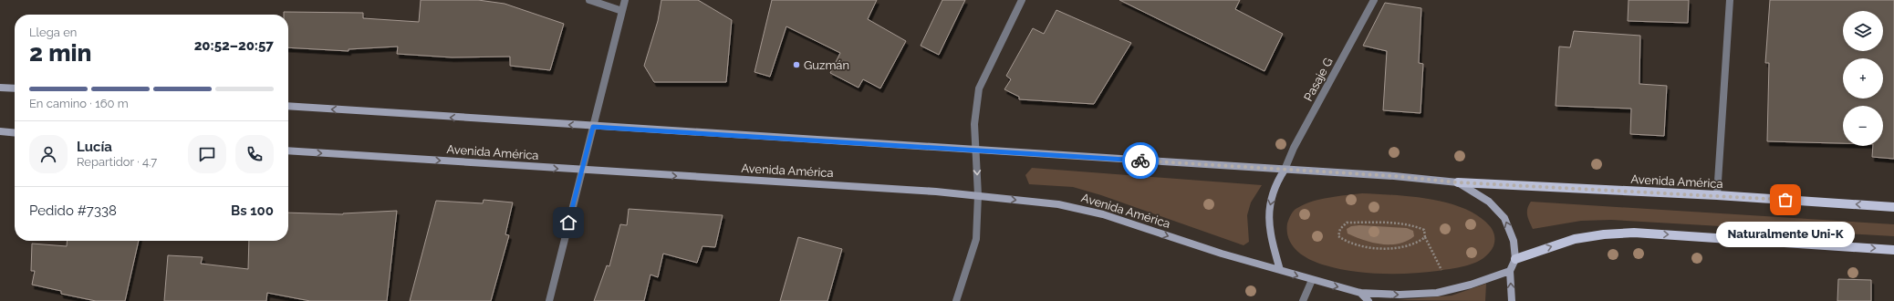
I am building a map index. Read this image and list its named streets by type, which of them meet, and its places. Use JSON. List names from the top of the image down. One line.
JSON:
{"streets":{"main road":["Avenida América"],"street":["Pasaje G"]},"places":["Guzmán","Naturalmente Uni-K"],"page":{"map_buttons":["+","−"],"heading":["2 min","Llega en","20:52–20:57"],"panel":["Lucía","Repartidor · 4.7","Pedido #7338","Bs 100"],"bar":"En camino · 160 m","bubble":"Naturalmente Uni-K"}}
